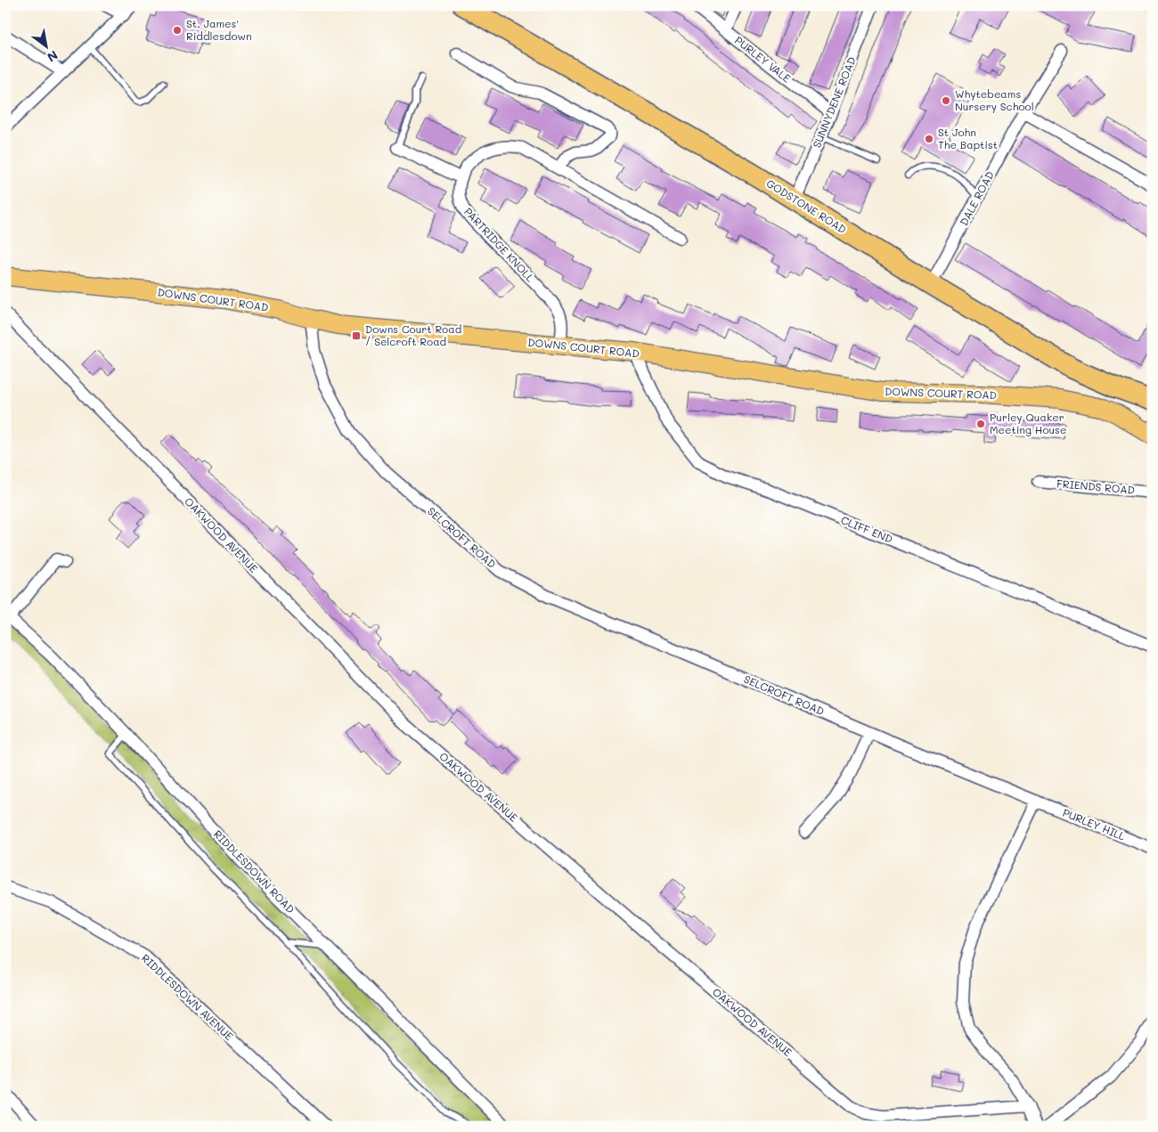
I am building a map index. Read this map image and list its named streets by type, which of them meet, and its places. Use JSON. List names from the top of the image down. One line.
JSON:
{"streets":{"highway":["GODSTONE ROAD"],"main road":["DOWNS COURT ROAD"],"street":["PURLEY VALE","SUNNYDENE ROAD","DALE ROAD","PARTRIDGE KNOLL","FRIENDS ROAD","CLIFF END","OAKWOOD AVENUE","SELCROFT ROAD","PURLEY HILL","RIDDLESDOWN ROAD","RIDDLESDOWN AVENUE"]},"crossings":[["PURLEY VALE","SUNNYDENE ROAD"],["SUNNYDENE ROAD","GODSTONE ROAD"],["DALE ROAD","GODSTONE ROAD"],["PARTRIDGE KNOLL","DOWNS COURT ROAD"],["DOWNS COURT ROAD","CLIFF END"],["DOWNS COURT ROAD","SELCROFT ROAD"],["SELCROFT ROAD","PURLEY HILL"]],"places":{"other":["St. James' Riddlesdown","Whytebeams Nursery School","St John The Baptist","Purley Quaker Meeting House"],"transit":["Downs Court Road / Selcroft Road"]},"north":"bottom right"}
